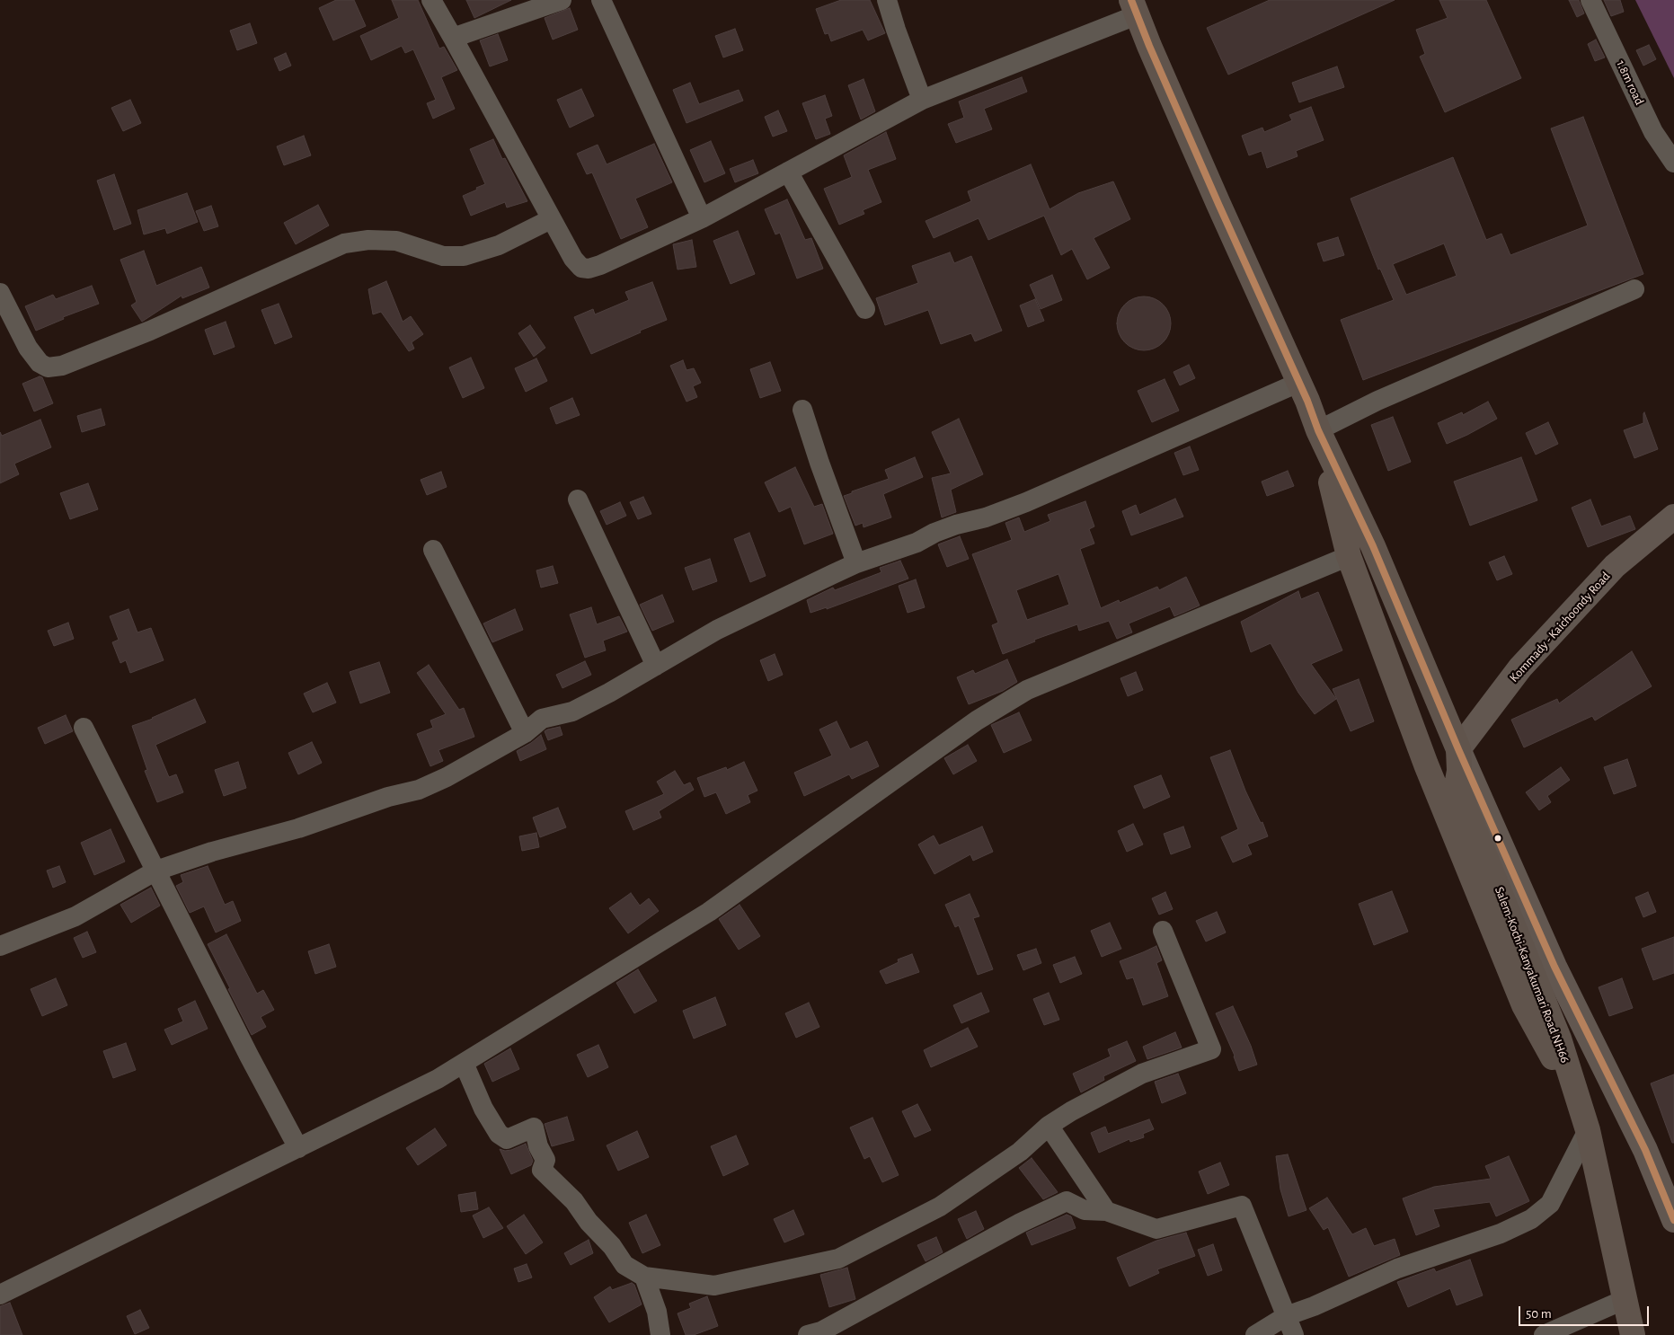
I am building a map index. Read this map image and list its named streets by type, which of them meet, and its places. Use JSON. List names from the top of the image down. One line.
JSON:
{"streets":{"highway":["Salem-Kochi-Kanyakumari Road NH66"],"main road":["Kommady - Kaichoondy Road"],"street":["1.8m road"]},"crossings":[["Kommady - Kaichoondy Road","Salem-Kochi-Kanyakumari Road NH66"]],"scale_bar":"50 m"}
